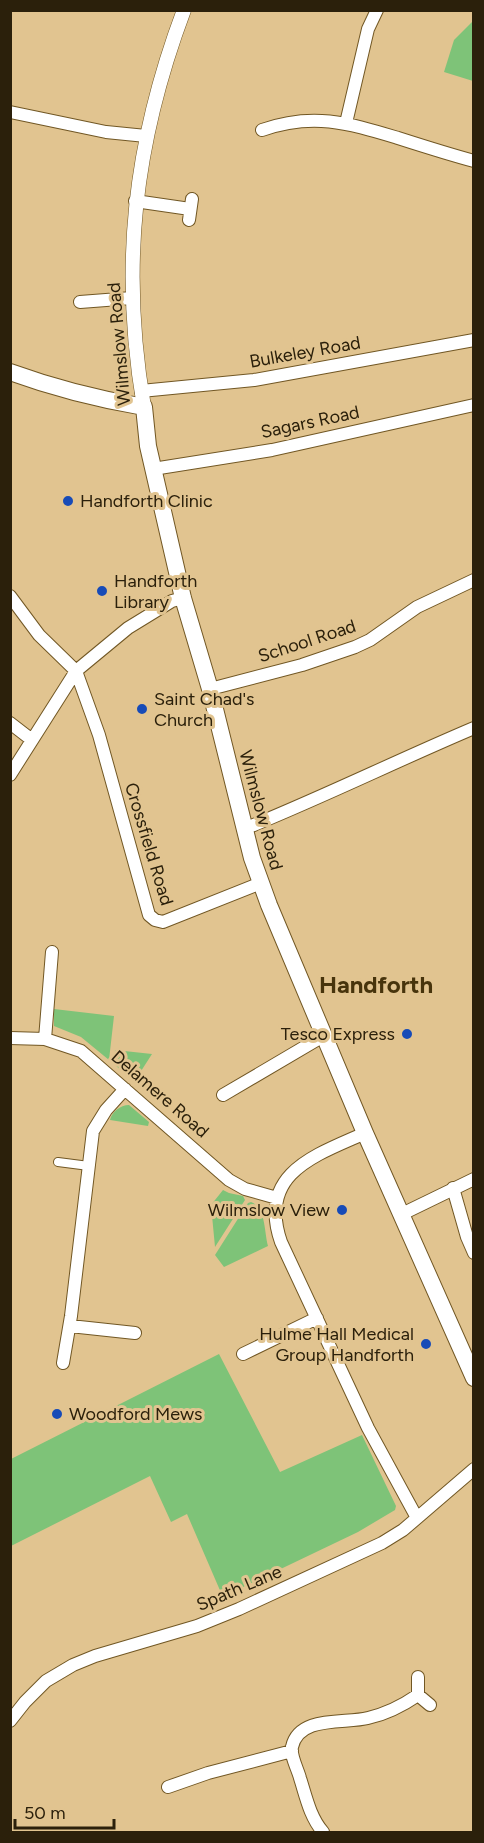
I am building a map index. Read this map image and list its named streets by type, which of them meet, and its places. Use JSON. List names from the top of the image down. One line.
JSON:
{"streets":{"main road":["Wilmslow Road"],"street":["Bulkeley Road","Sagars Road","School Road","Crossfield Road","Delamere Road","Spath Lane"]},"crossings":[["Wilmslow Road","Bulkeley Road"],["Wilmslow Road","Sagars Road"],["Wilmslow Road","School Road"],["Wilmslow Road","Crossfield Road"]],"districts":["Handforth"],"places":["Handforth Clinic","Handforth Library","Saint Chad's Church","Tesco Express","Wilmslow View","Hulme Hall Medical Group Handforth","Woodford Mews"],"scale_bar":"50 m"}
